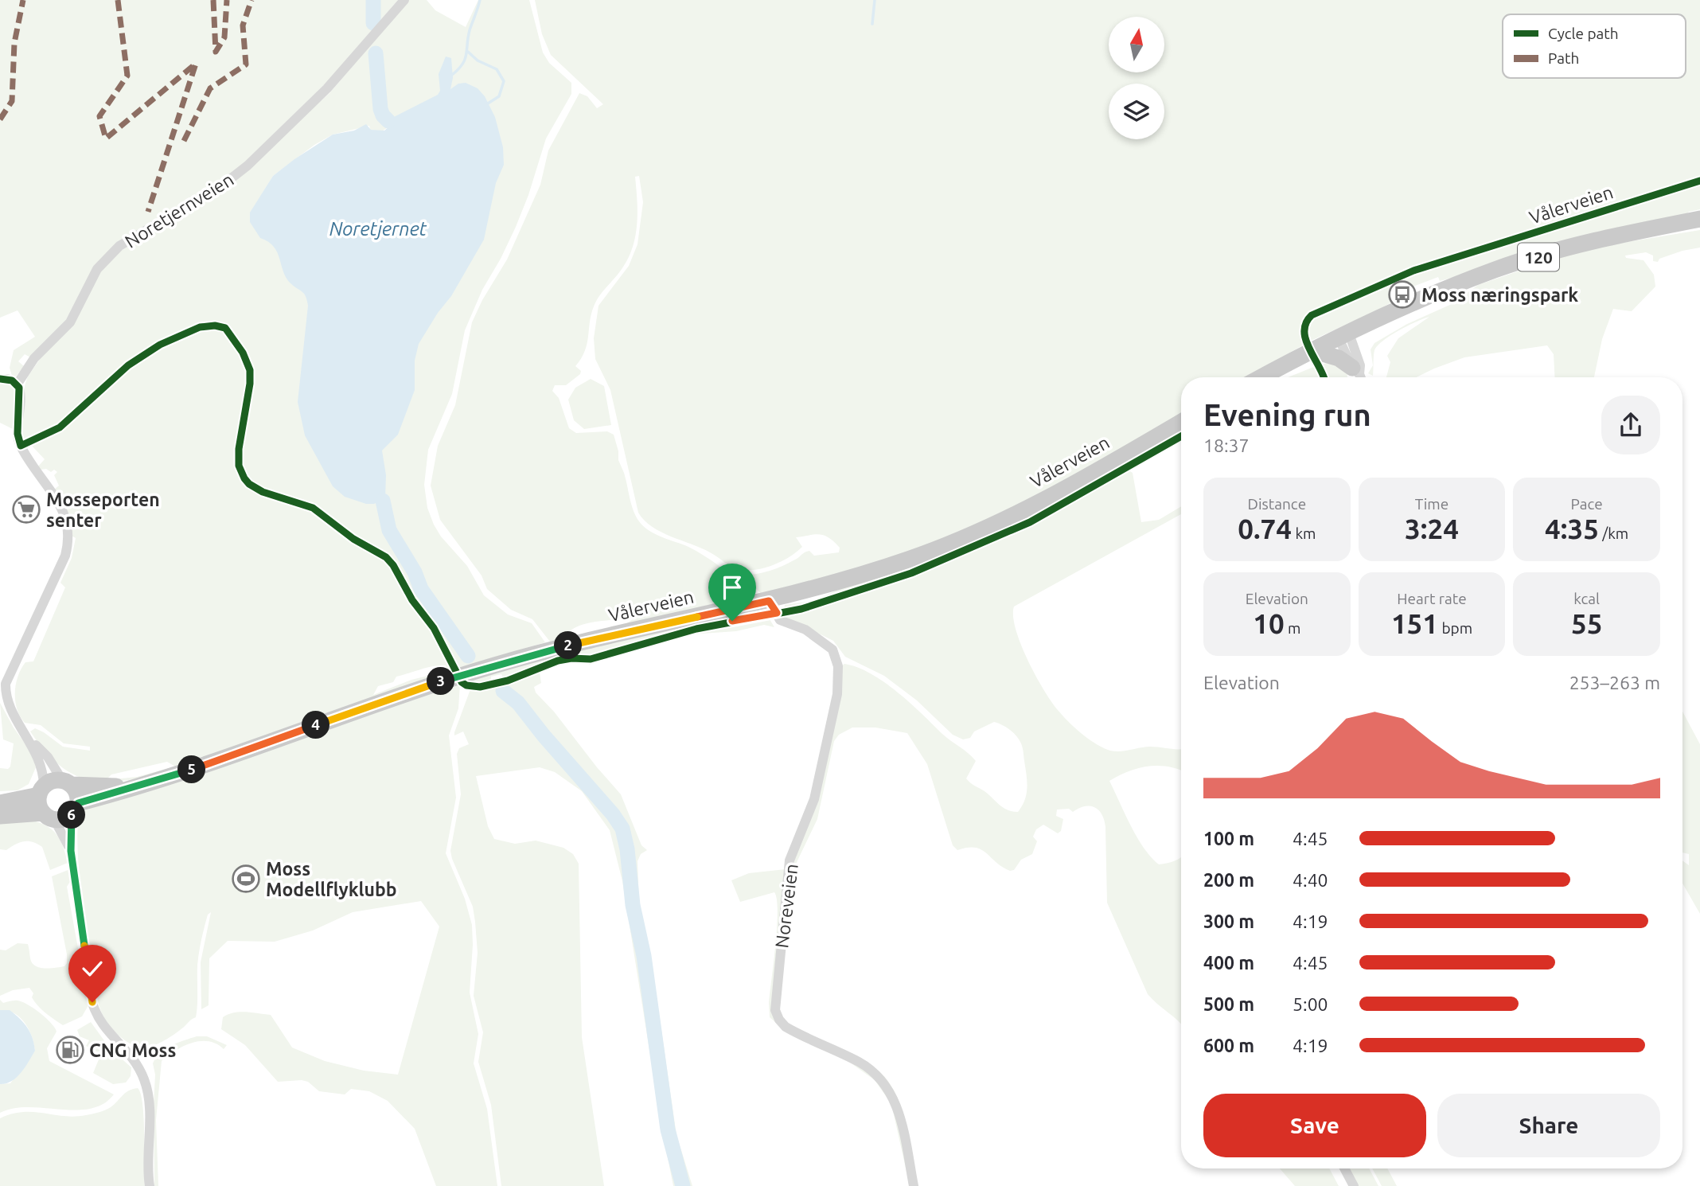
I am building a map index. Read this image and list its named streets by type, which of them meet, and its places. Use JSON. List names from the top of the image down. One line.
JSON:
{"streets":{"main road":["Vålerveien","120"],"street":["Noretjernveien","Noreveien"]},"crossings":[["Vålerveien","Noreveien"]],"water":["Noretjernet"],"places":{"bus stop":["Moss næringspark"],"supermarket":["Mosseporten senter"],"sports":["Moss Modellflyklubb"],"fuel station":["CNG Moss"]},"legend":["Cycle path","Path"],"north":"top","page":{"heading":["Evening run","18:37"],"stats":[["Distance","0.74 km"],["Time","3:24"],["Pace","4:35 /km"],["Elevation","10 m"],["Heart rate","151 bpm"],["kcal","55"]],"pins":["2","3","4","5","6"],"chart":["Elevation","253–263 m"],"list":[{"name":"100 m","note":"4:45"},{"name":"200 m","note":"4:40"},{"name":"300 m","note":"4:19"},{"name":"400 m","note":"4:45"},{"name":"500 m","note":"5:00"},{"name":"600 m","note":"4:19"}],"buttons":["Save","Share"]}}
